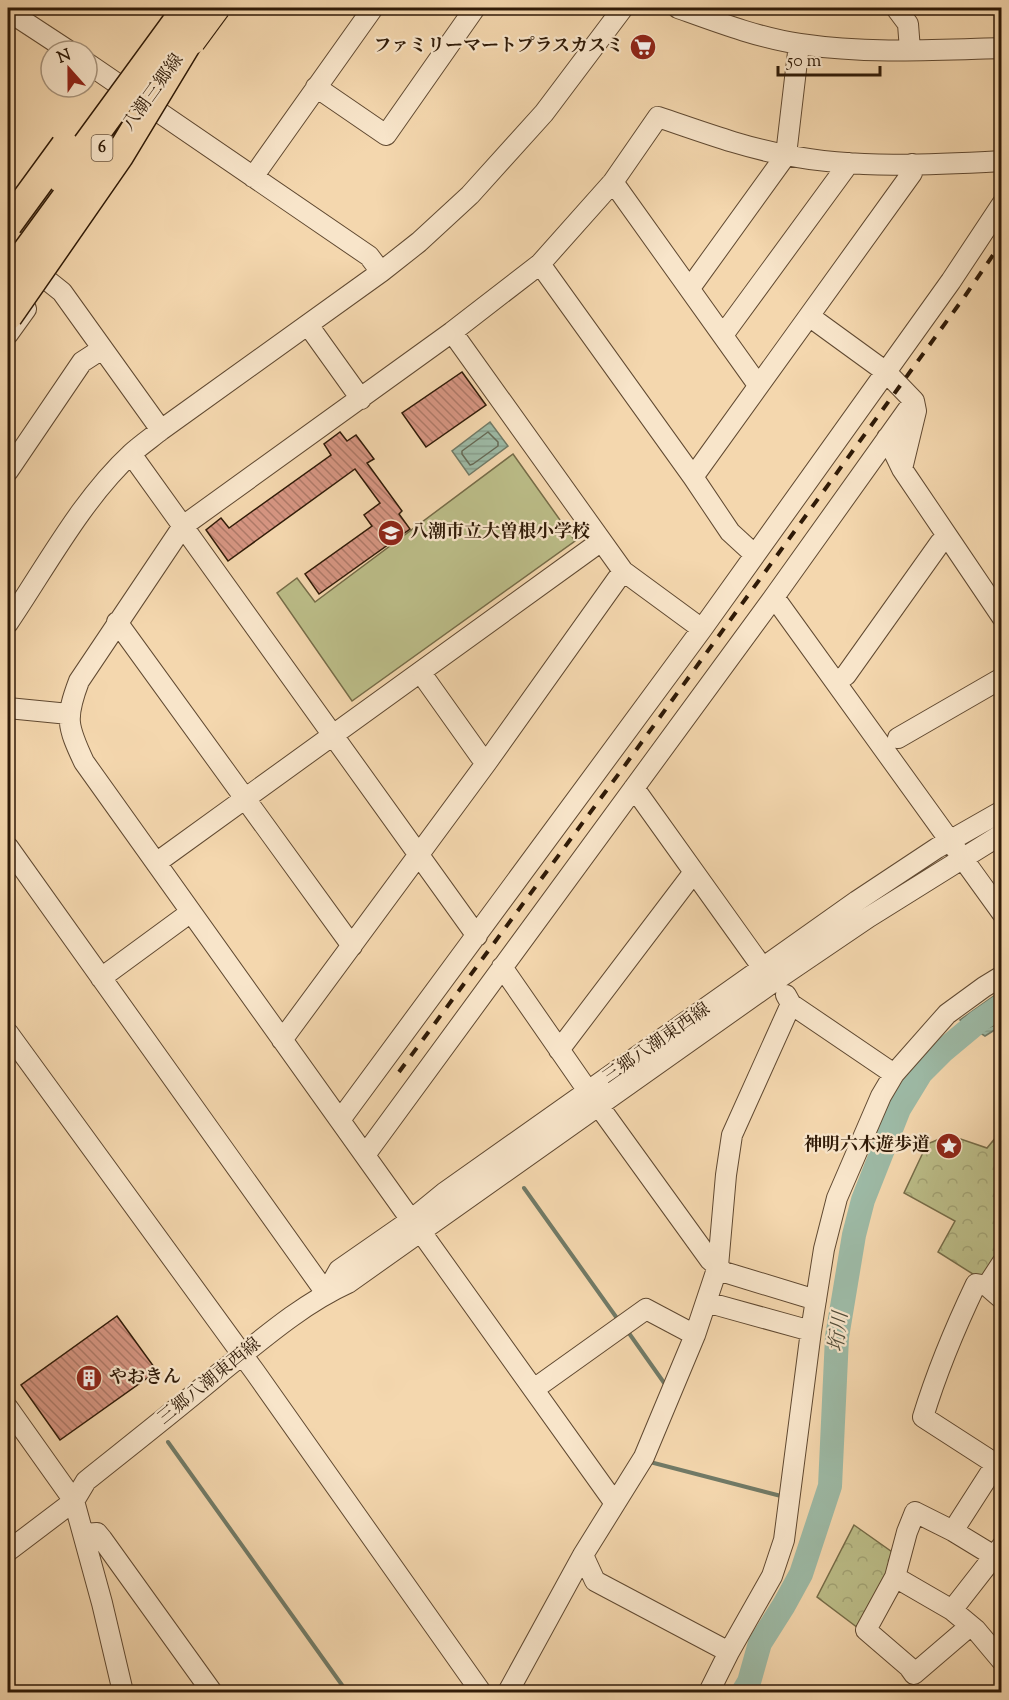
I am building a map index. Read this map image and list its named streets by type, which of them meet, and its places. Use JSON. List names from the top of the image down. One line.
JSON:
{"streets":{"highway":["6"],"main road":["八潮三郷線"],"street":["三郷八潮東西線"]},"crossings":[["八潮三郷線","6"]],"water":["垳川"],"places":{"supermarket":["ファミリーマートプラスカスミ"],"school or university":["八潮市立大曽根小学校"],"place":["神明六木遊歩道"],"building":["やおきん"]},"scale_bar":"50 m","north":"top"}
